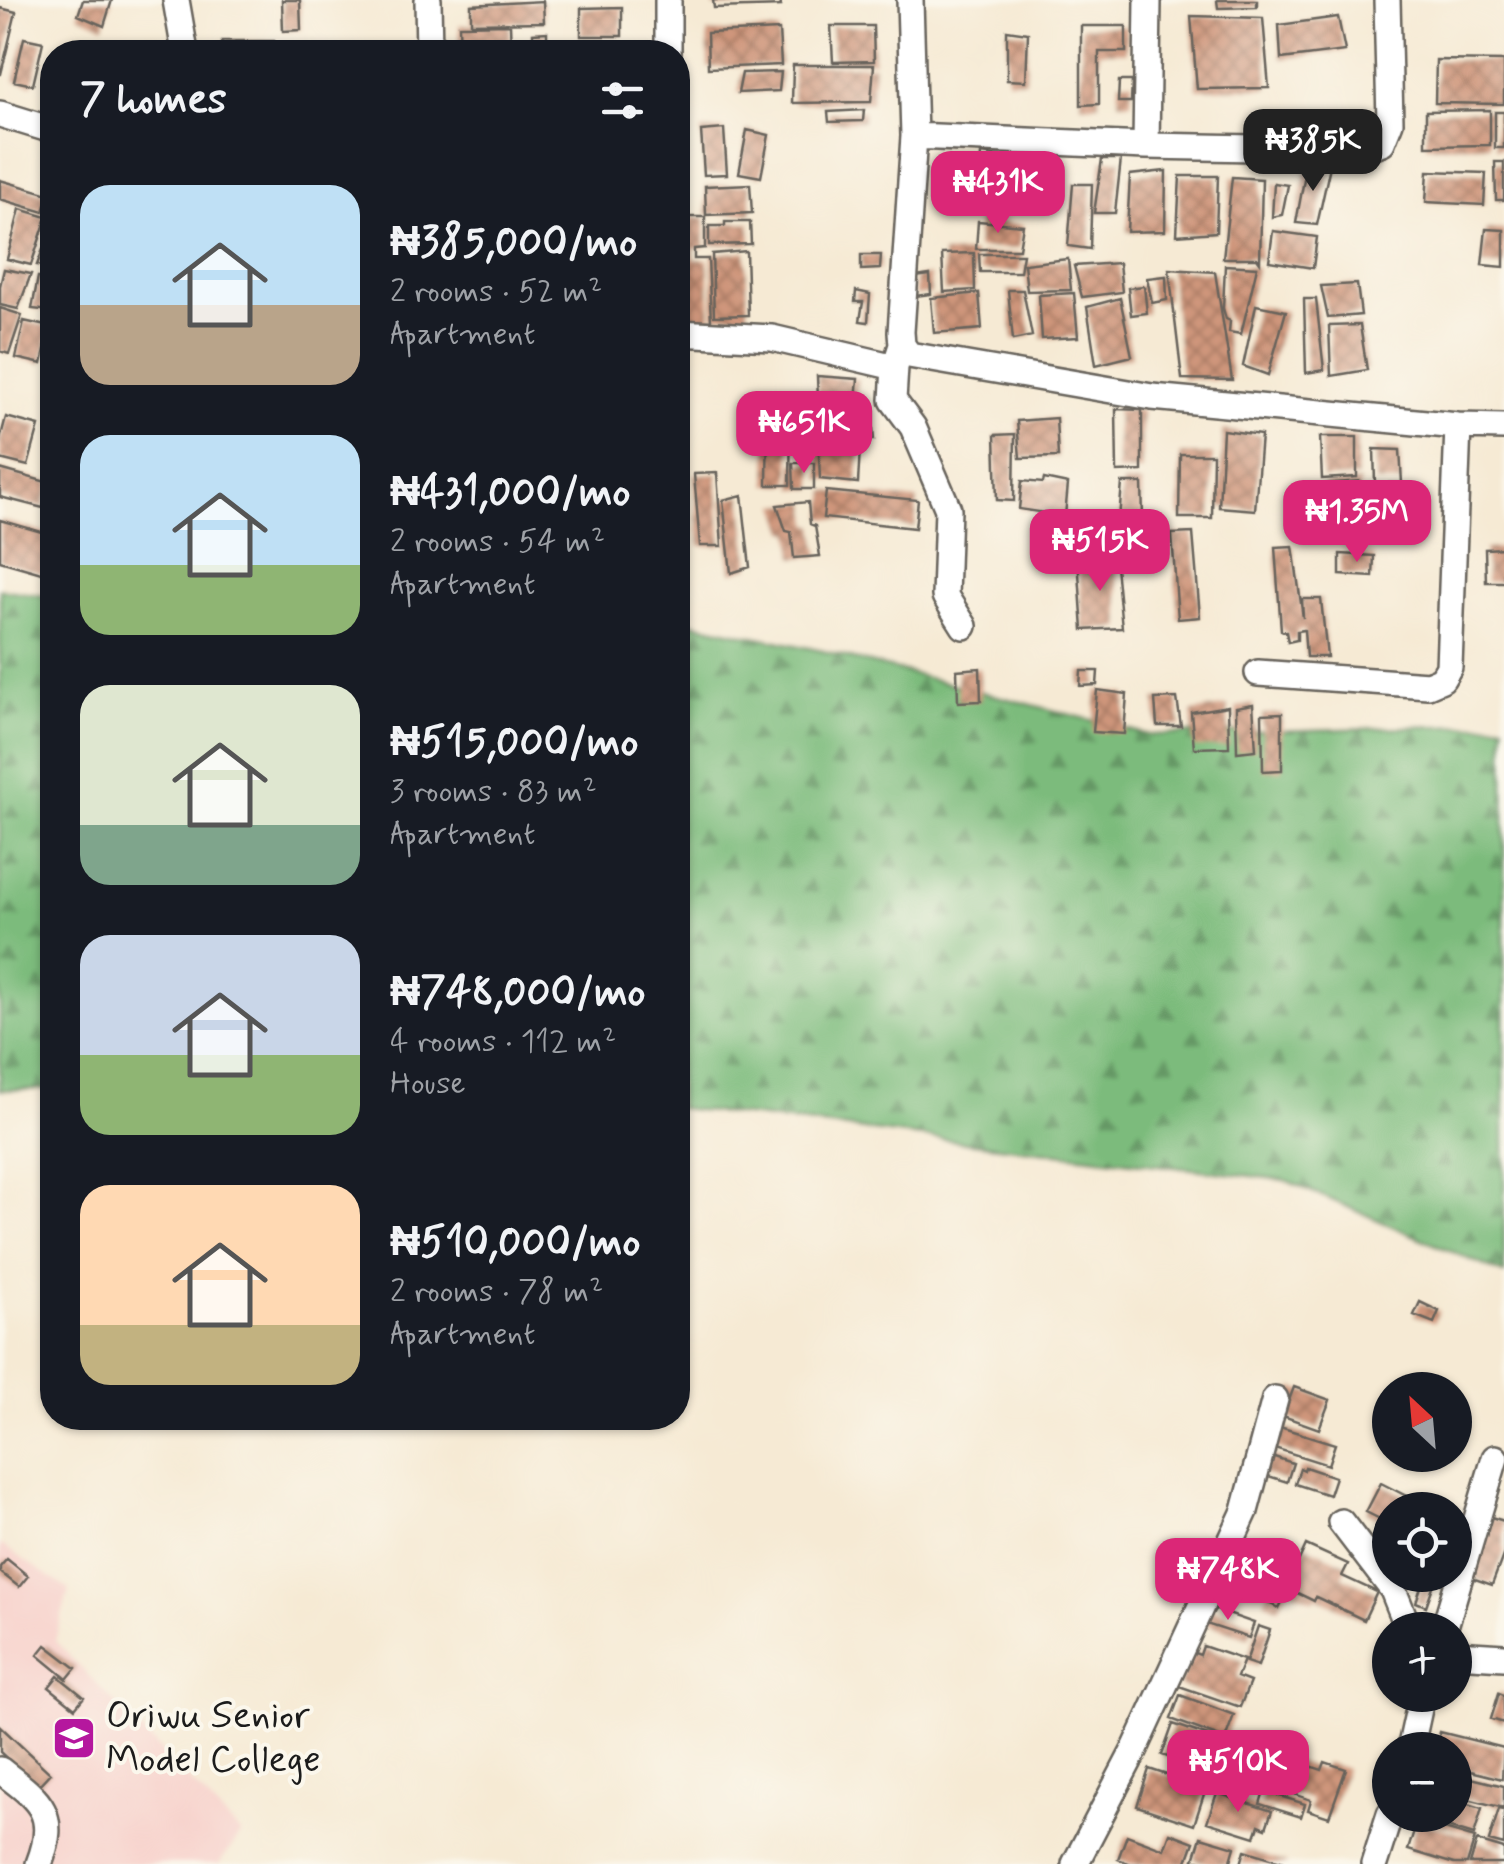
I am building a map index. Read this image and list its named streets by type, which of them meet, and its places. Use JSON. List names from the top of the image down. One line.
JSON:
{"places":{"school or university":["Oriwu Senior Model College"]},"north":"top left","page":{"heading":"7 homes","price":["₦385K","₦431K","₦651K","₦1.35M","₦515K","₦748K","₦510K"],"list":[{"name":"₦385,000/mo","note":"2 rooms · 52 m² · Apartment"},{"name":"₦431,000/mo","note":"2 rooms · 54 m² · Apartment"},{"name":"₦515,000/mo","note":"3 rooms · 83 m² · Apartment"},{"name":"₦748,000/mo","note":"4 rooms · 112 m² · House"},{"name":"₦510,000/mo","note":"2 rooms · 78 m² · Apartment"}],"map_buttons":["+","−"]}}
